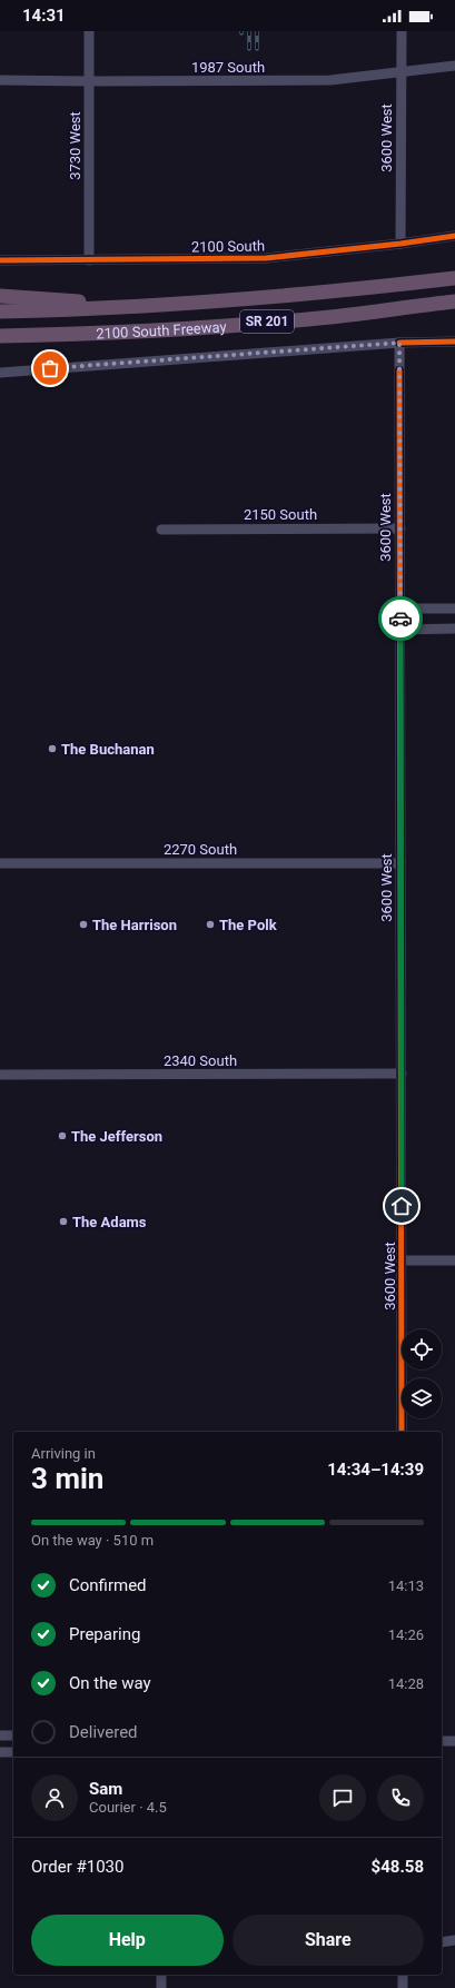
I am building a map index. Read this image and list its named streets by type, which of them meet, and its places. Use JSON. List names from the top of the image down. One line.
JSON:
{"streets":{"highway":["SR 201","2100 South Freeway"],"street":["1987 South","3600 West","3730 West","2100 South","2150 South","2270 South","2340 South"]},"crossings":[["1987 South","3600 West"],["1987 South","3730 West"],["3600 West","2100 South"],["3600 West","2150 South"],["3600 West","2270 South"],["3600 West","2340 South"],["3730 West","2100 South"]],"places":["The Buchanan","The Harrison","The Polk","The Jefferson","The Adams"],"page":{"status":"14:31","heading":["3 min","Arriving in","14:34–14:39"],"panel":["Sam","Courier · 4.5","Order #1030","$48.58"],"bar":"On the way · 510 m","list":[["Confirmed","14:13"],["Preparing","14:26"],["On the way","14:28"],"Delivered"],"buttons":["Help","Share"]}}
